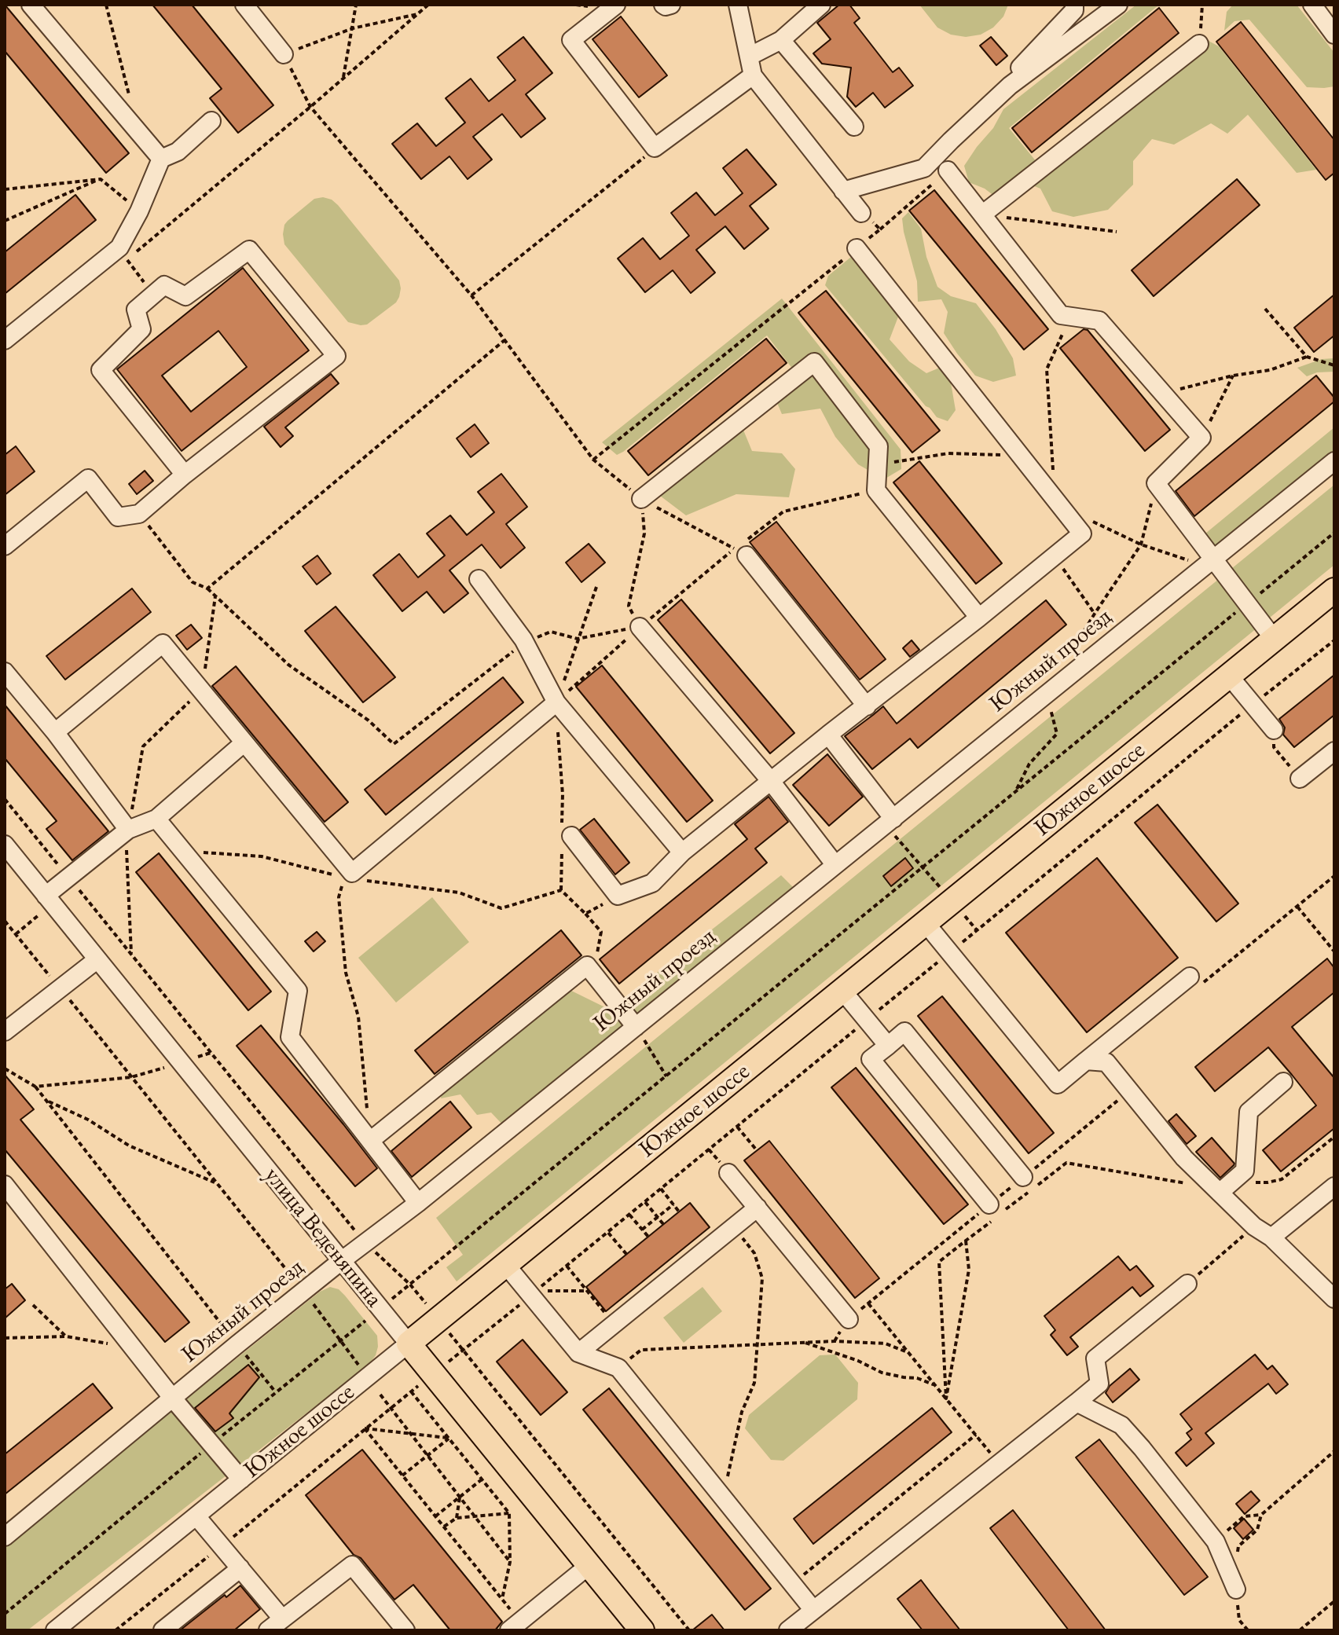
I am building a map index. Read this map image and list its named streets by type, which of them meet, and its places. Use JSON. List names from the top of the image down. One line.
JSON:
{"streets":{"main road":["Южное шоссе","улица Веденяпина"],"street":["Южный проезд"]},"crossings":[["Южный проезд","улица Веденяпина"],["Южное шоссе","улица Веденяпина"]]}
